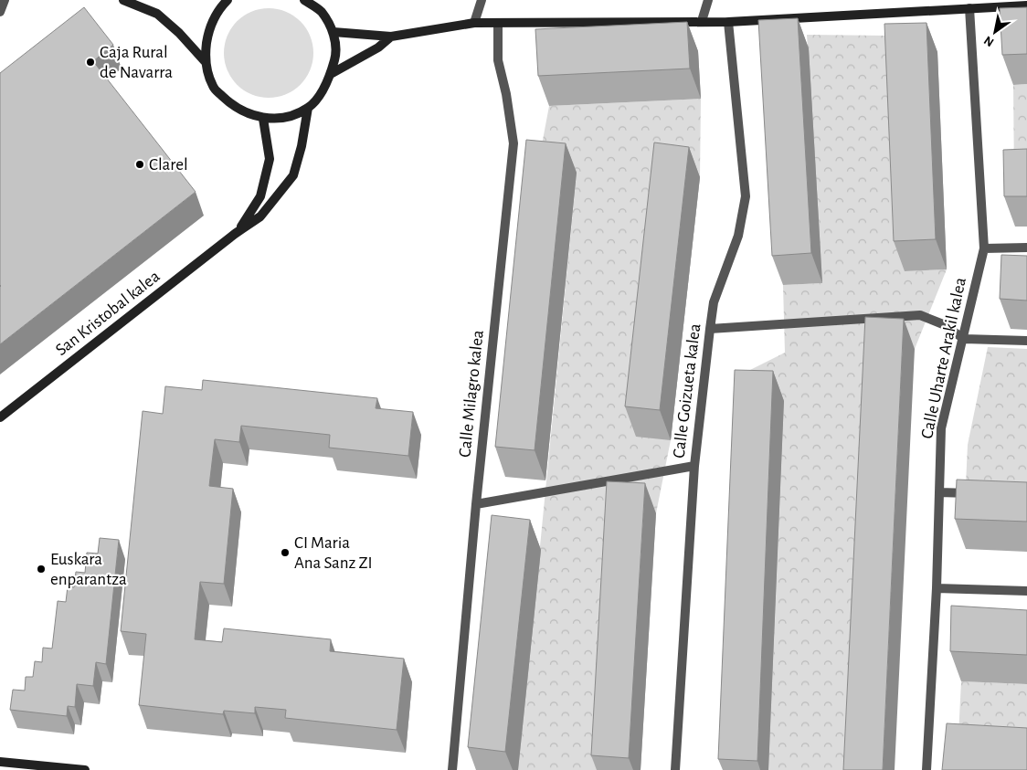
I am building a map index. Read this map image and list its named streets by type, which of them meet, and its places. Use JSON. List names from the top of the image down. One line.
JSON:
{"streets":{"street":["San Kristobal kalea","Calle Uharte Arakil kalea","Calle Goizueta kalea","Calle Milagro kalea"]},"places":["Caja Rural de Navarra","Clarel","CI Maria Ana Sanz ZI","Euskara enparantza"],"north":"bottom left"}
